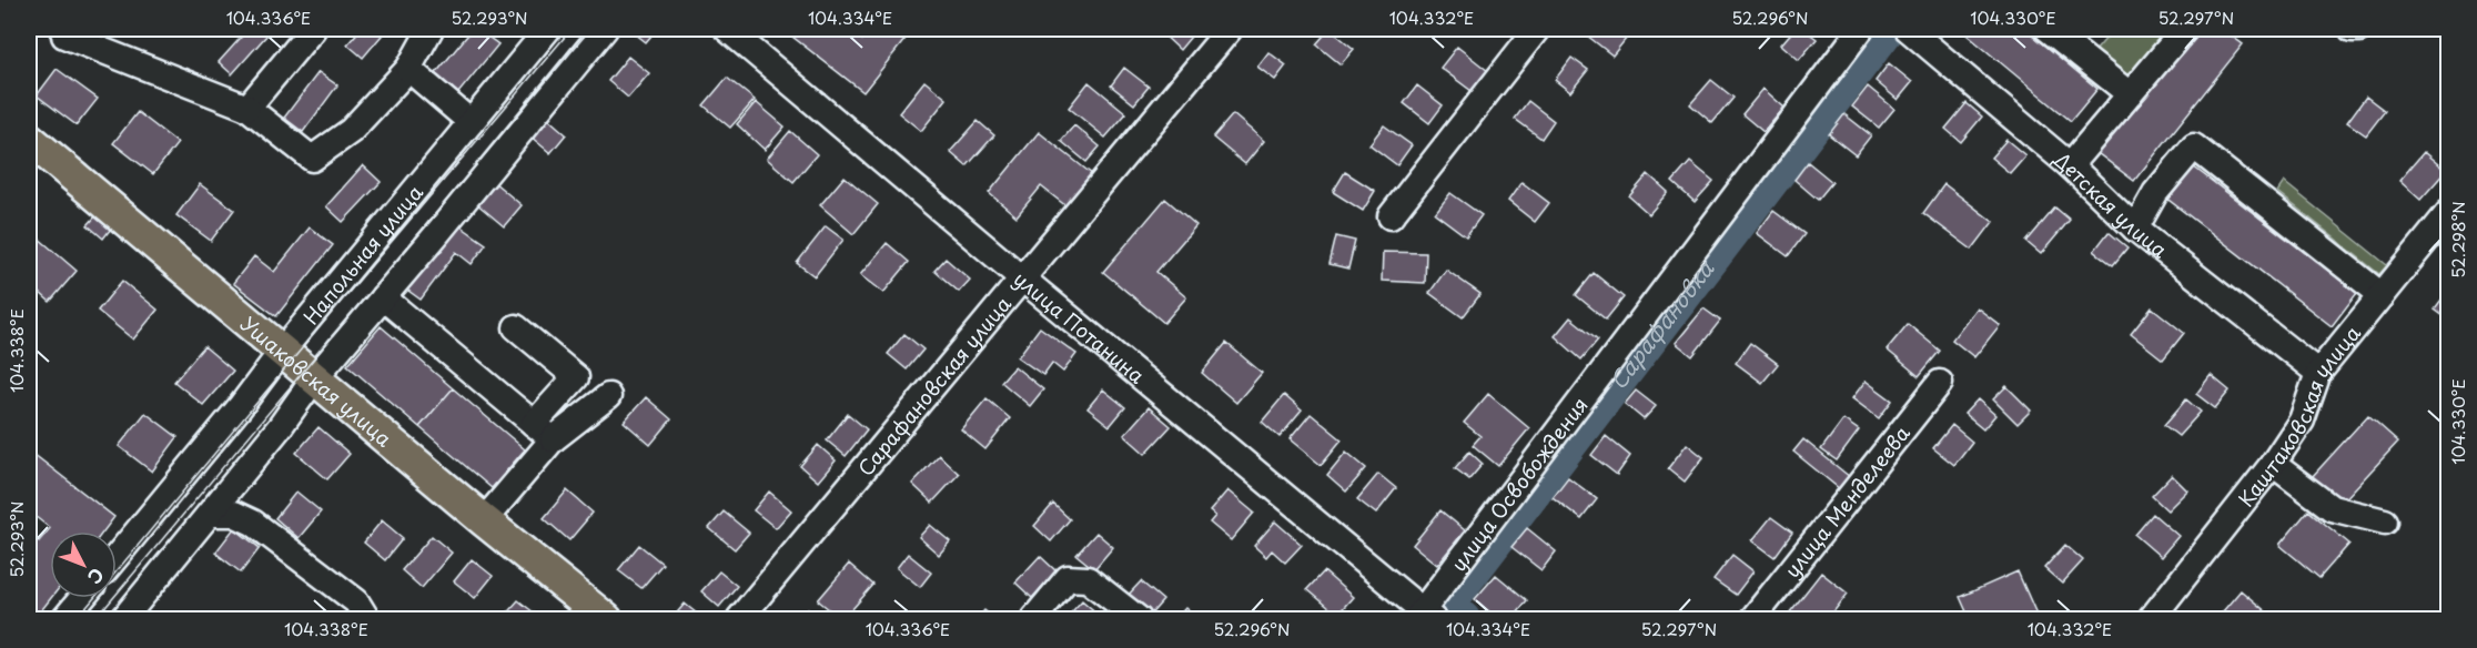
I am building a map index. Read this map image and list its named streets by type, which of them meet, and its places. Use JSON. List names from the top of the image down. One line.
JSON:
{"streets":{"main road":["Ушаковская улица"],"street":["Детская улица","Напольная улица","улица Потанина","Сарафановская улица","Каштаковская улица","улица Освобождения","улица Менделеева"]},"crossings":[["Детская улица","Каштаковская улица"],["Напольная улица","Ушаковская улица"],["улица Потанина","Сарафановская улица"],["улица Потанина","улица Освобождения"]],"water":["Сарафановка"],"north":"bottom right","coordinates":["104.336°E","52.293°N","104.334°E","104.332°E","52.296°N","104.330°E","52.297°N","52.298°N","104.338°E"]}
